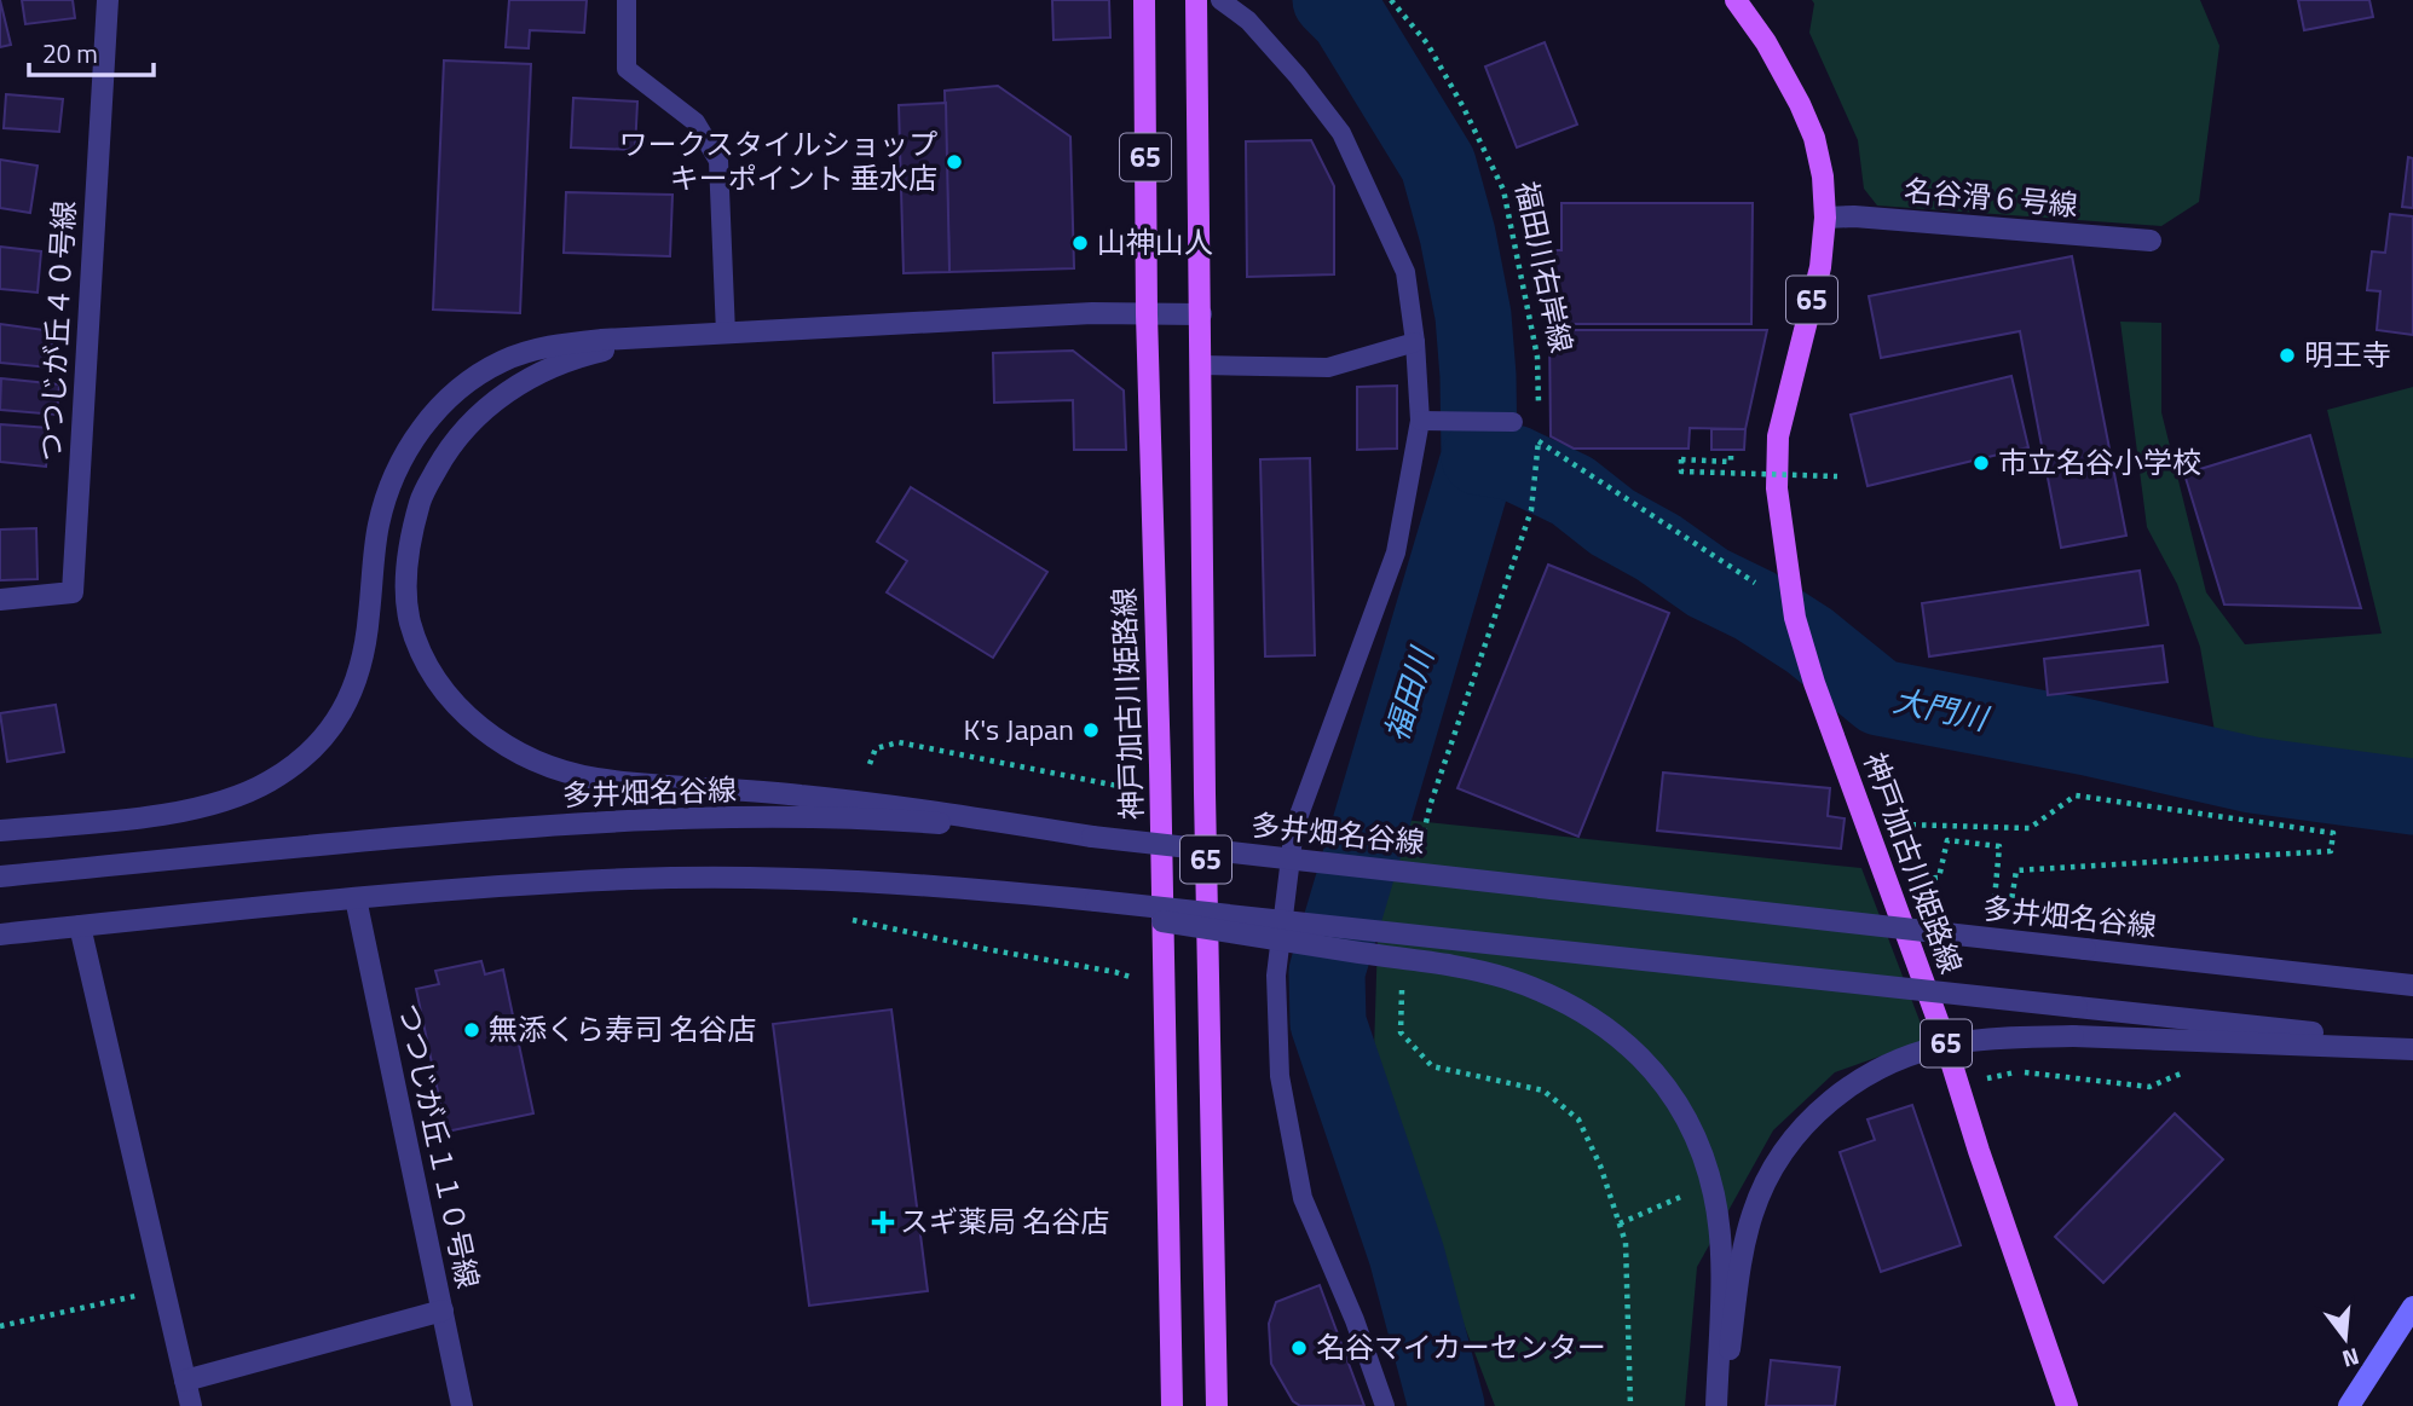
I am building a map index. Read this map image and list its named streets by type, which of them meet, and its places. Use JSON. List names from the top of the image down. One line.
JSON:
{"streets":{"main road":["65","神戸加古川姫路線"],"street":["名谷滑６号線","つつじが丘４０号線","多井畑名谷線","つつじが丘１１０号線"],"path":["福田川右岸線"]},"crossings":[["名谷滑６号線","神戸加古川姫路線"]],"water":["福田川","大門川"],"places":{"other":["ワークスタイルショップ キーポイント 垂水店","山神山人","明王寺","市立名谷小学校","K's Japan","無添くら寿司 名谷店","名谷マイカーセンター"],"health":["スギ薬局 名谷店"]},"scale_bar":"20 m","north":"bottom"}
